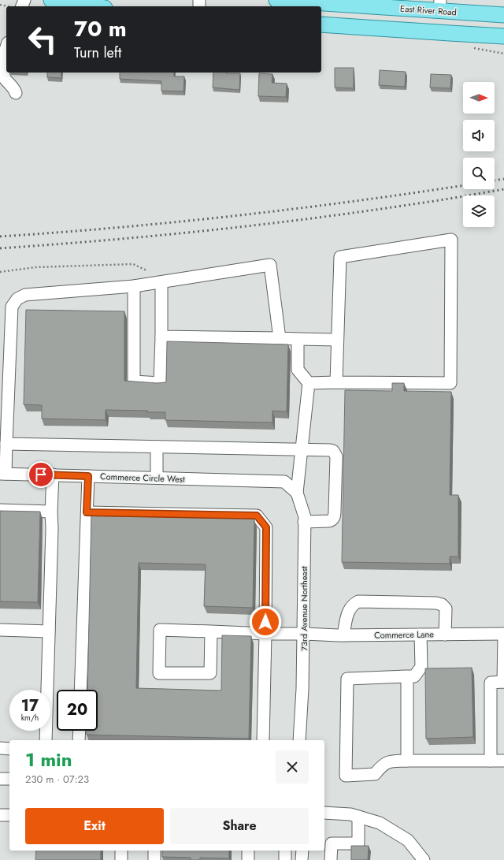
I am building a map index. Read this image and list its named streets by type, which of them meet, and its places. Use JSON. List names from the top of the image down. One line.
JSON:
{"streets":{"main road":["East River Road"],"street":["Commerce Circle West","73rd Avenue Northeast","Commerce Lane"]},"crossings":[["Commerce Circle West","73rd Avenue Northeast"],["73rd Avenue Northeast","Commerce Lane"]],"north":"right","page":{"turn":["70 m","Turn left"],"speed":"17 km/h","limit":"20","heading":["1 min","230 m · 07:23"],"buttons":["Exit","Share"]}}
